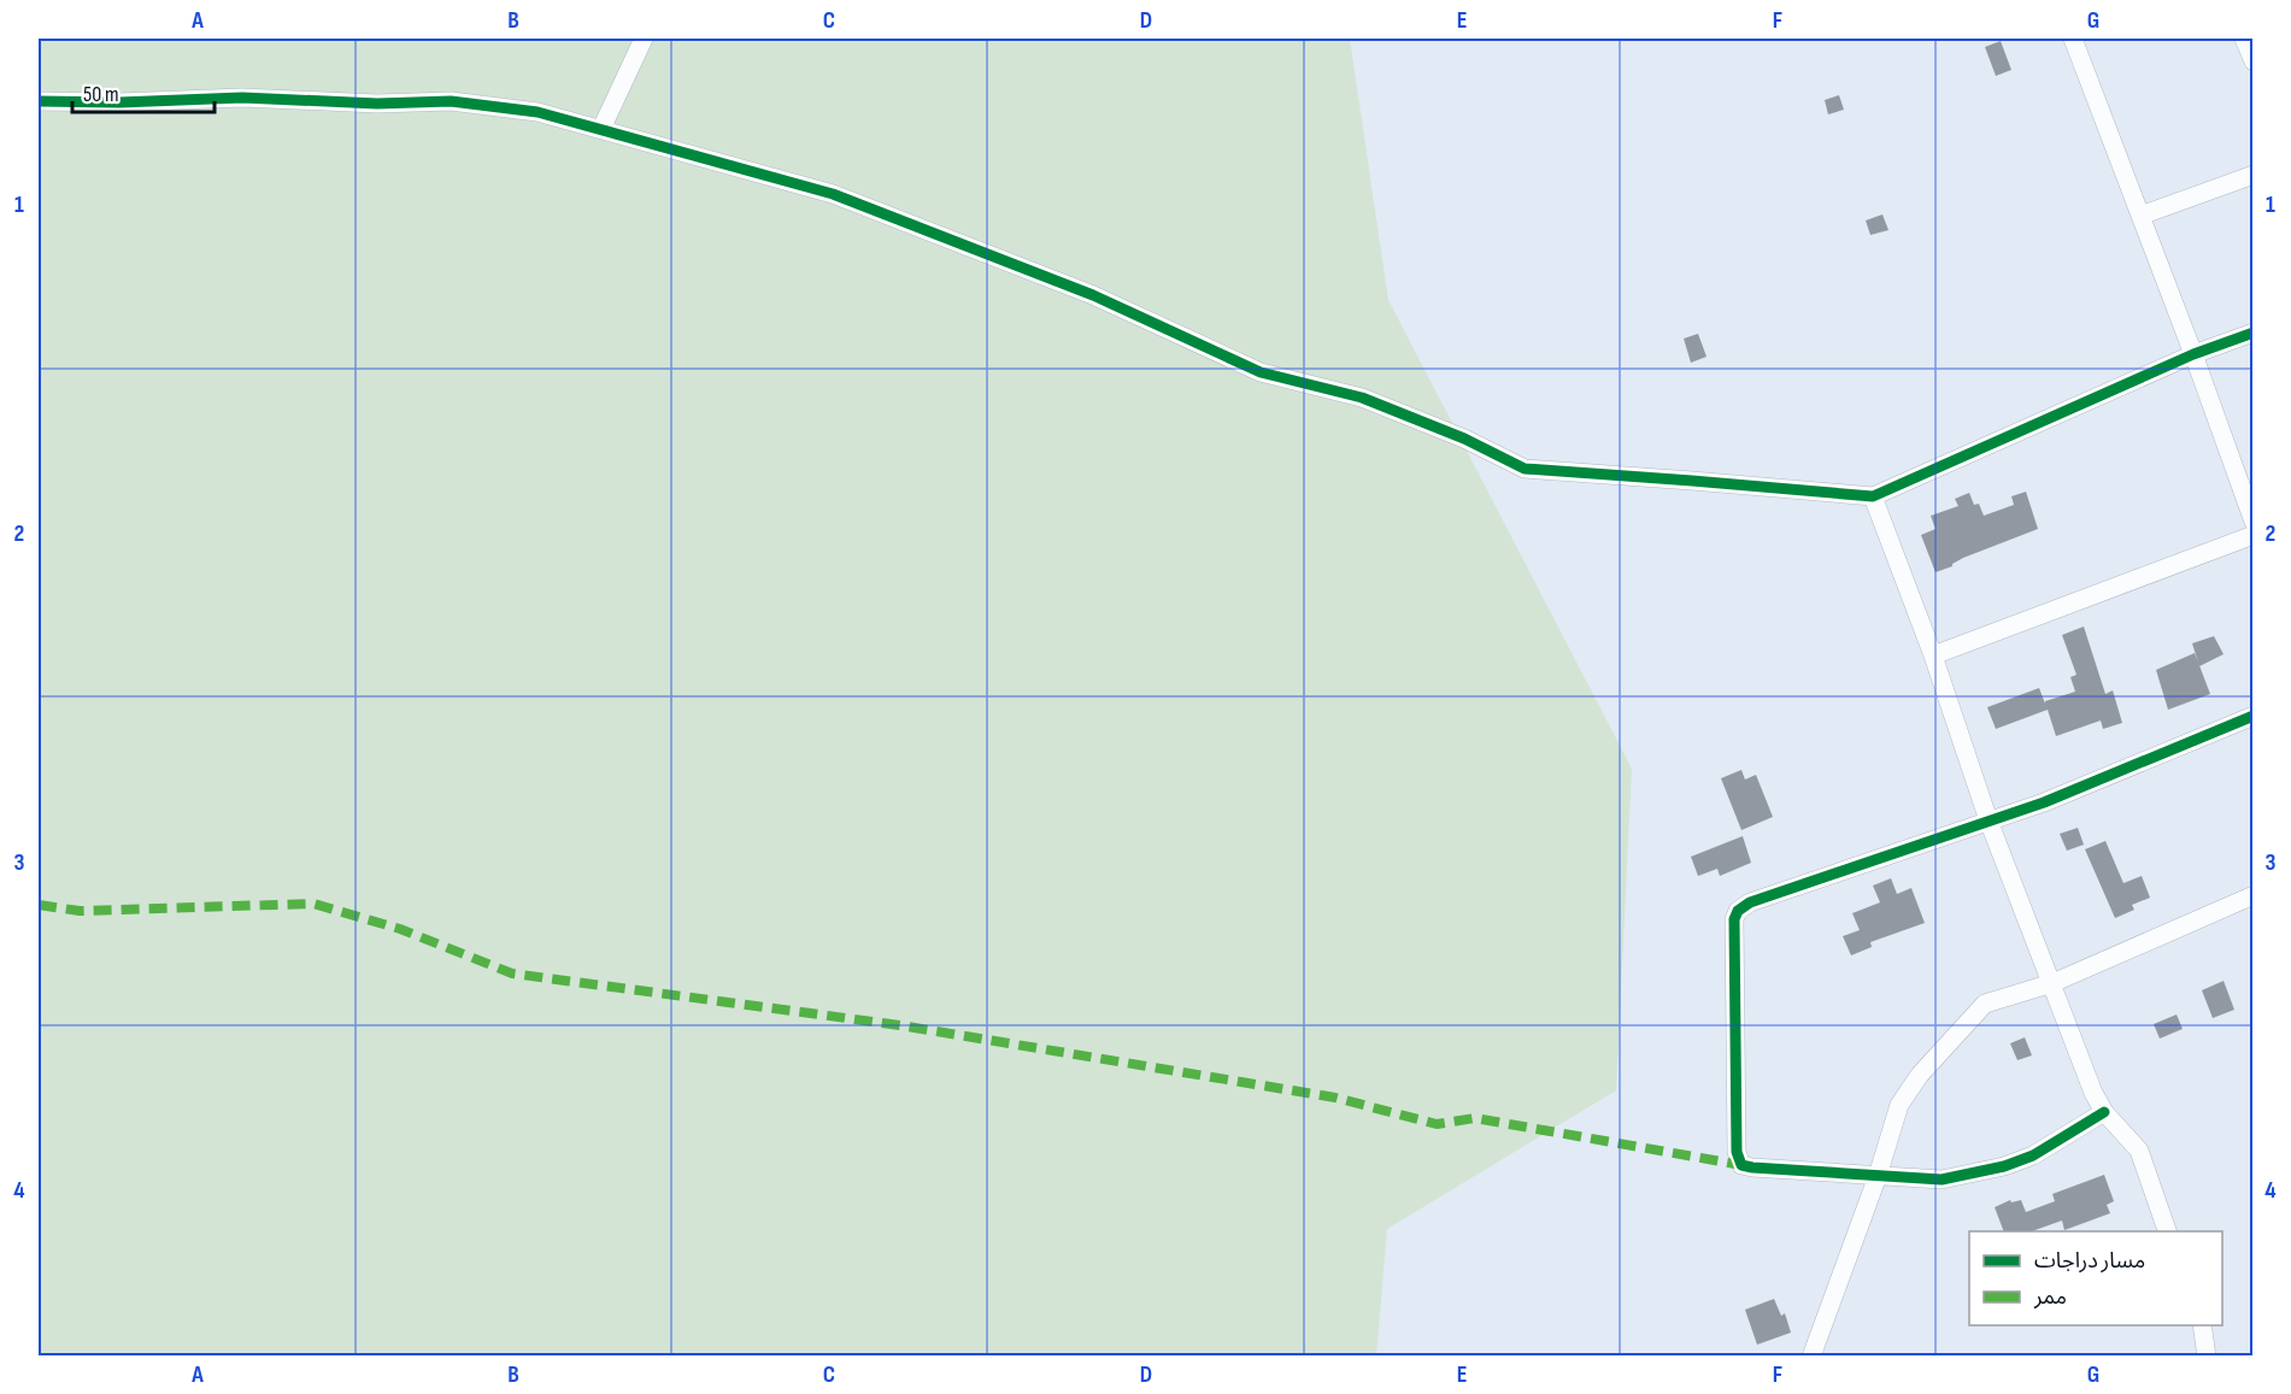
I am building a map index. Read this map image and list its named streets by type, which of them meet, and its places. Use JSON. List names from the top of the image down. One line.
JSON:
{"legend":["مسار دراجات","ممر"],"scale_bar":"50 m","grid":{"columns":["A","B","C","D","E","F","G"],"rows":["1","2","3","4"]}}
